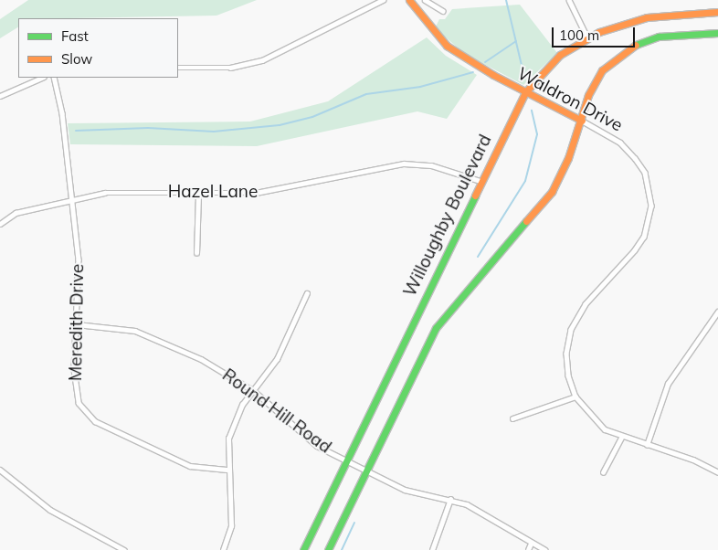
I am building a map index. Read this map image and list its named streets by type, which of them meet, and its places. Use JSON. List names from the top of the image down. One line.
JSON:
{"streets":{"street":["Waldron Drive","Hazel Lane","Willoughby Boulevard","Meredith Drive","Round Hill Road"]},"crossings":[["Waldron Drive","Willoughby Boulevard"],["Hazel Lane","Willoughby Boulevard"],["Hazel Lane","Meredith Drive"],["Willoughby Boulevard","Round Hill Road"],["Meredith Drive","Round Hill Road"]],"legend":["Fast","Slow"],"scale_bar":"100 m"}
